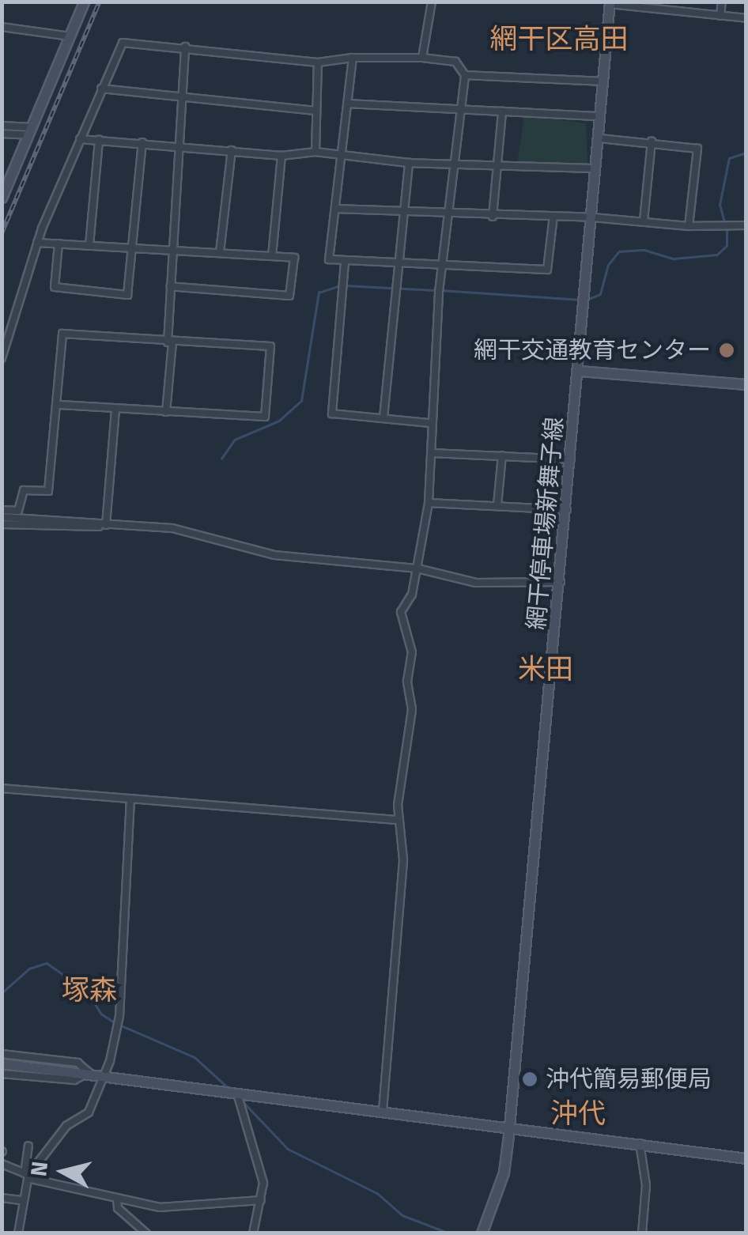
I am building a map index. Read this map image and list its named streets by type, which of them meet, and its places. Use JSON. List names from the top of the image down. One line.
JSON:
{"streets":{"main road":["網干停車場新舞子線"]},"districts":["網干区高田","米田","塚森","沖代"],"places":["網干交通教育センター","沖代簡易郵便局"],"north":"left"}
